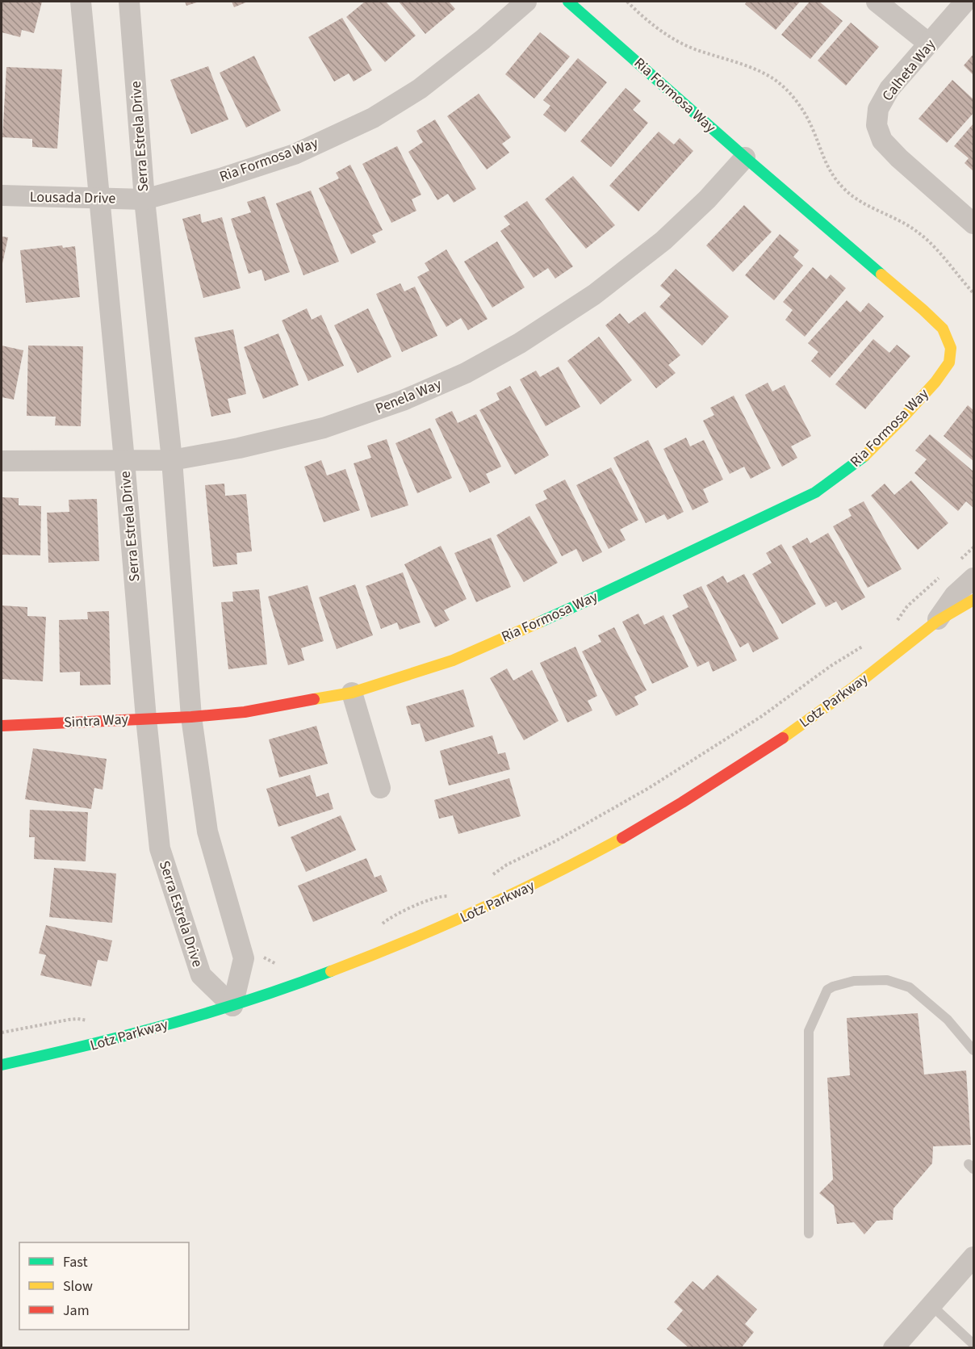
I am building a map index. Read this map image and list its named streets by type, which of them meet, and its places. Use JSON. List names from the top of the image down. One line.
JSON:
{"streets":{"street":["Calheta Way","Ria Formosa Way","Serra Estrela Drive","Lousada Drive","Penela Way","Lotz Parkway","Sintra Way"]},"crossings":[["Ria Formosa Way","Serra Estrela Drive"],["Ria Formosa Way","Lousada Drive"],["Ria Formosa Way","Penela Way"],["Ria Formosa Way","Sintra Way"],["Serra Estrela Drive","Lousada Drive"],["Serra Estrela Drive","Penela Way"],["Serra Estrela Drive","Lotz Parkway"],["Serra Estrela Drive","Sintra Way"]],"legend":["Fast","Slow","Jam"]}
